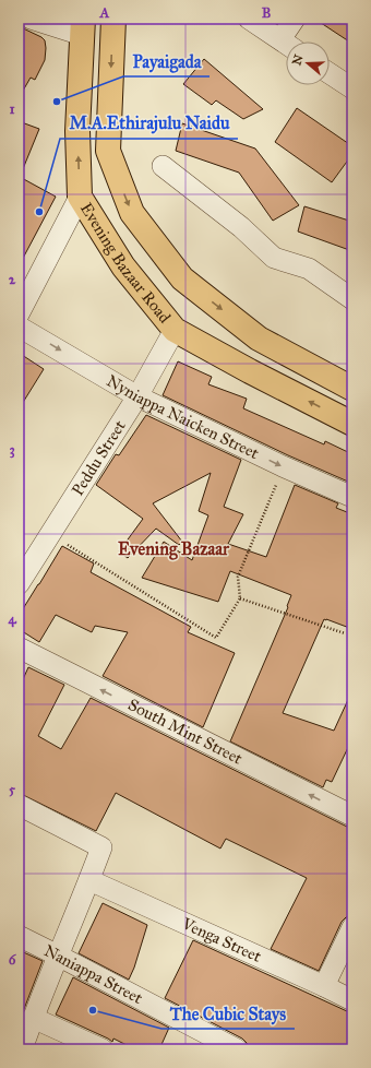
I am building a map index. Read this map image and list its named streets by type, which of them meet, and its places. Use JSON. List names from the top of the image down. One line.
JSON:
{"streets":{"main road":["Evening Bazaar Road"],"street":["Nyniappa Naicken Street","Peddu Street","South Mint Street","Venga Street","Naniappa Street"]},"crossings":[["Evening Bazaar Road","Peddu Street"],["Nyniappa Naicken Street","Peddu Street"]],"one_way":["Nyniappa Naicken Street","South Mint Street"],"districts":["Evening Bazaar"],"places":["Payaigada","M.A.Ethirajulu Naidu","The Cubic Stays"],"north":"left","grid":{"columns":["A","B"],"rows":["1","2","3","4","5","6"]}}
